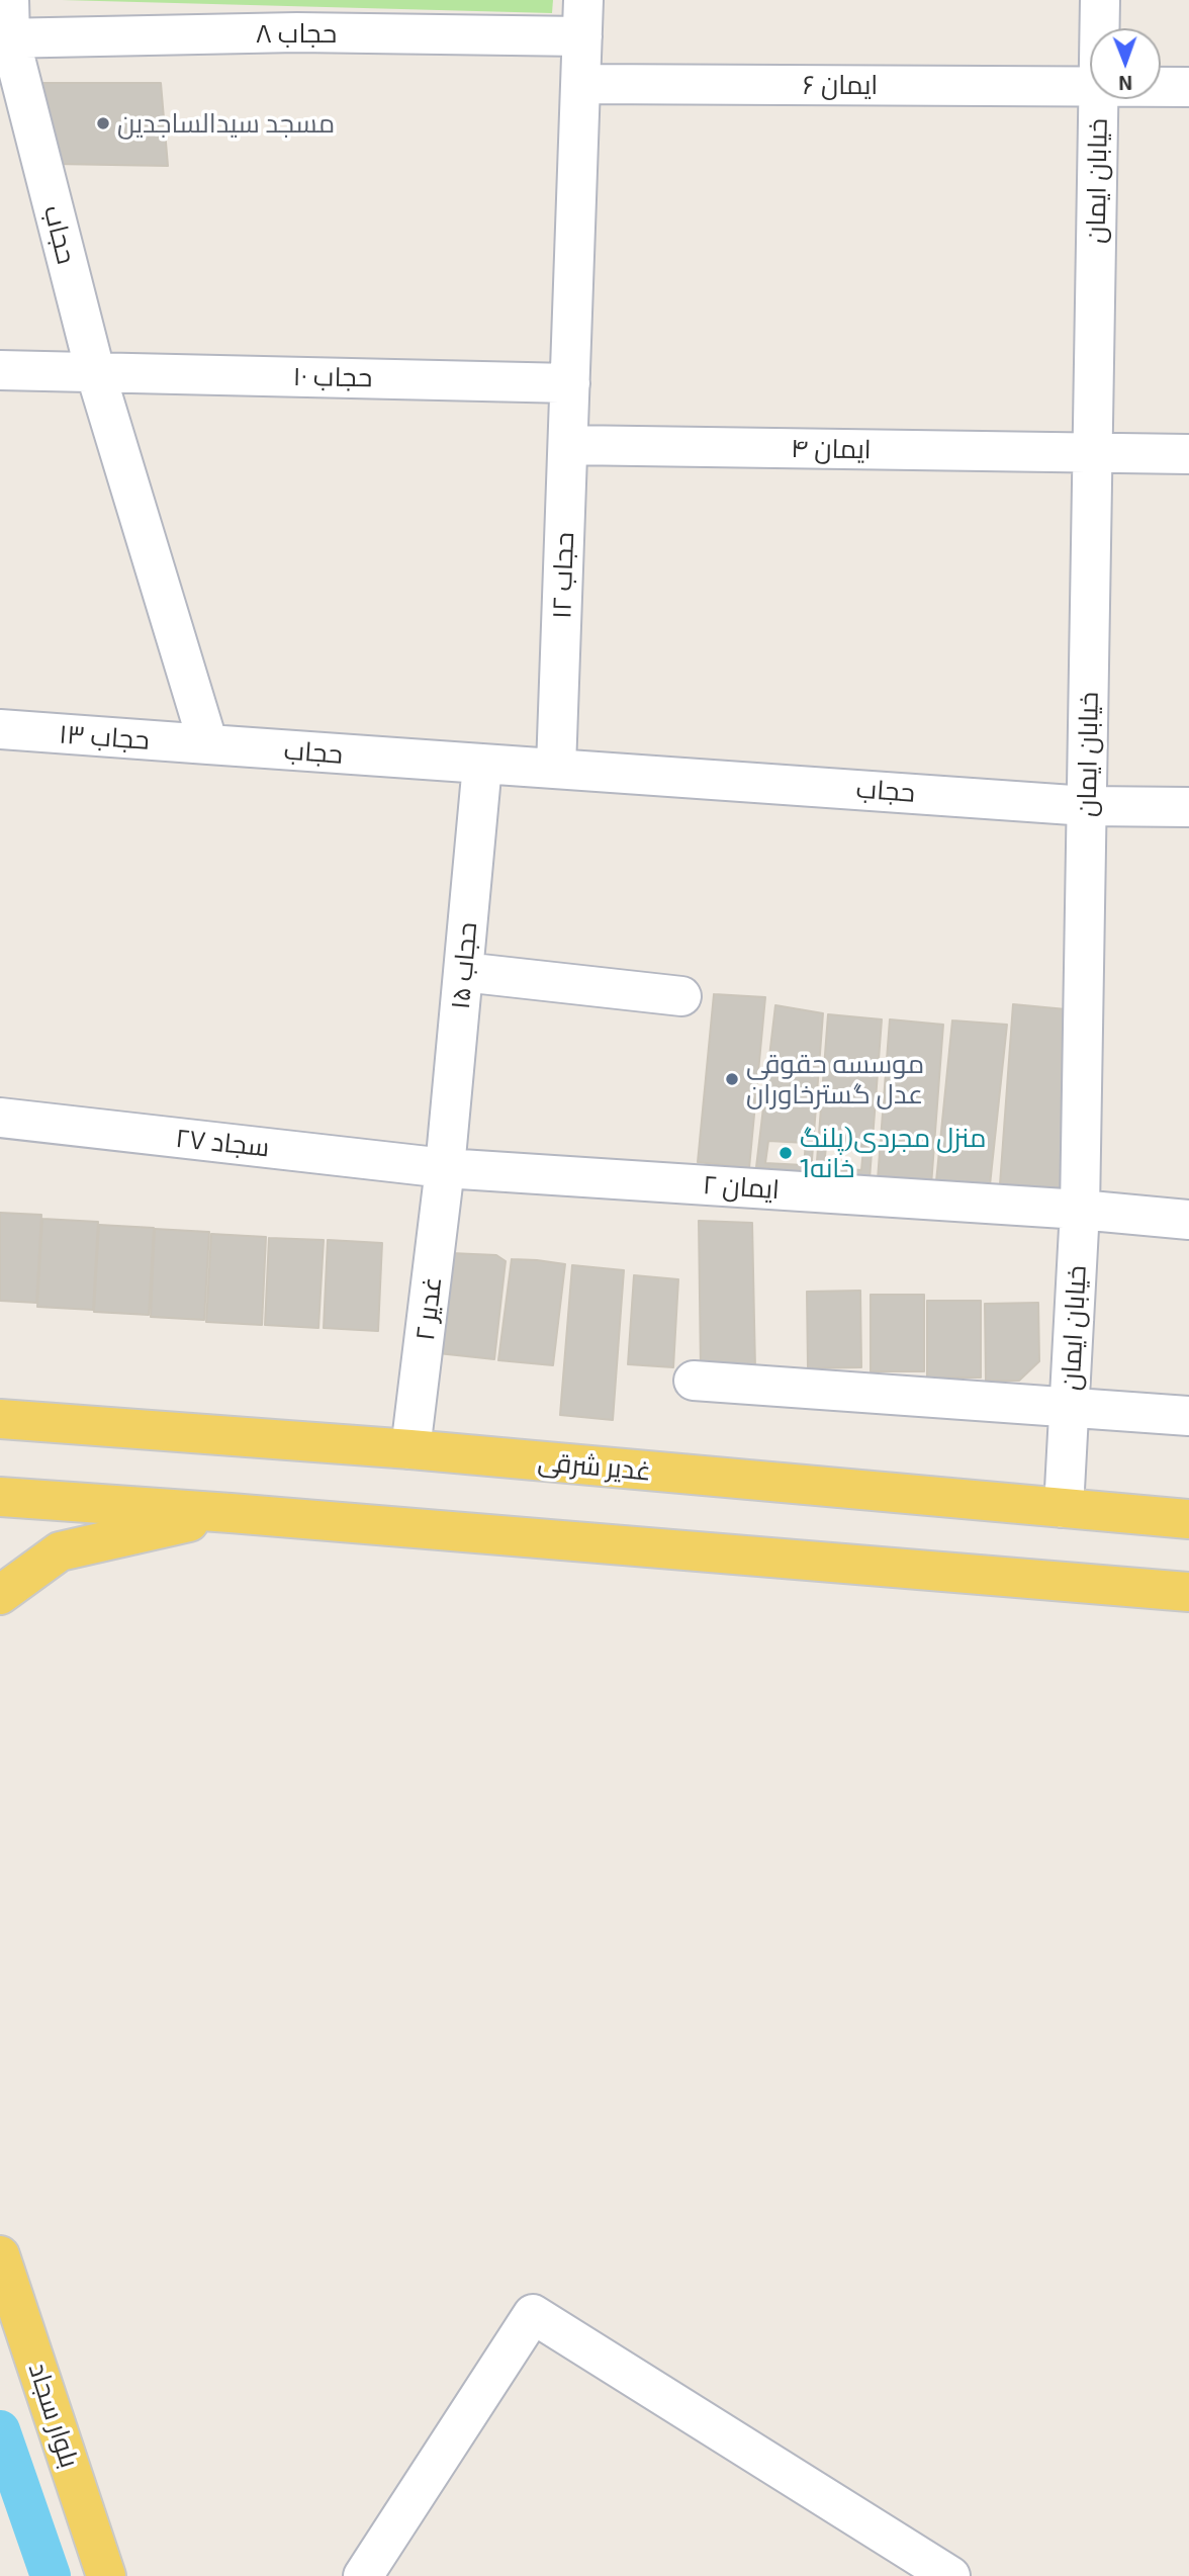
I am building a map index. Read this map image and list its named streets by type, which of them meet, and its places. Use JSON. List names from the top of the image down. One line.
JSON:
{"streets":{"main road":["غدیر شرقی","بلوار سجاد"],"street":["حجاب ۸","ایمان ۶","خیابان ایمان","حجاب","حجاب ۱۰","ایمان ۴","حجاب ۱۲","حجاب ۱۳","حجاب ۱۵","سجاد ۲۷","ایمان ۲","غدیر ۲"]},"crossings":[["حجاب ۸","حجاب"],["حجاب ۸","حجاب ۱۲"],["ایمان ۶","حجاب ۱۲"],["خیابان ایمان","حجاب"],["خیابان ایمان","ایمان ۴"],["خیابان ایمان","ایمان ۲"],["خیابان ایمان","غدیر شرقی"],["حجاب","حجاب ۱۰"],["حجاب","حجاب ۱۲"],["حجاب","حجاب ۱۳"],["حجاب","حجاب ۱۵"],["حجاب ۱۰","حجاب ۱۲"],["ایمان ۴","حجاب ۱۲"],["حجاب ۱۵","سجاد ۲۷"],["حجاب ۱۵","ایمان ۲"],["حجاب ۱۵","غدیر ۲"],["سجاد ۲۷","ایمان ۲"],["سجاد ۲۷","غدیر ۲"],["ایمان ۲","غدیر ۲"],["غدیر ۲","غدیر شرقی"]],"places":["مسجد سیدالساجدین","موسسه حقوقی عدل گسترخاوران","منزل مجردی(پلنگ خانه1"],"north":"bottom"}
